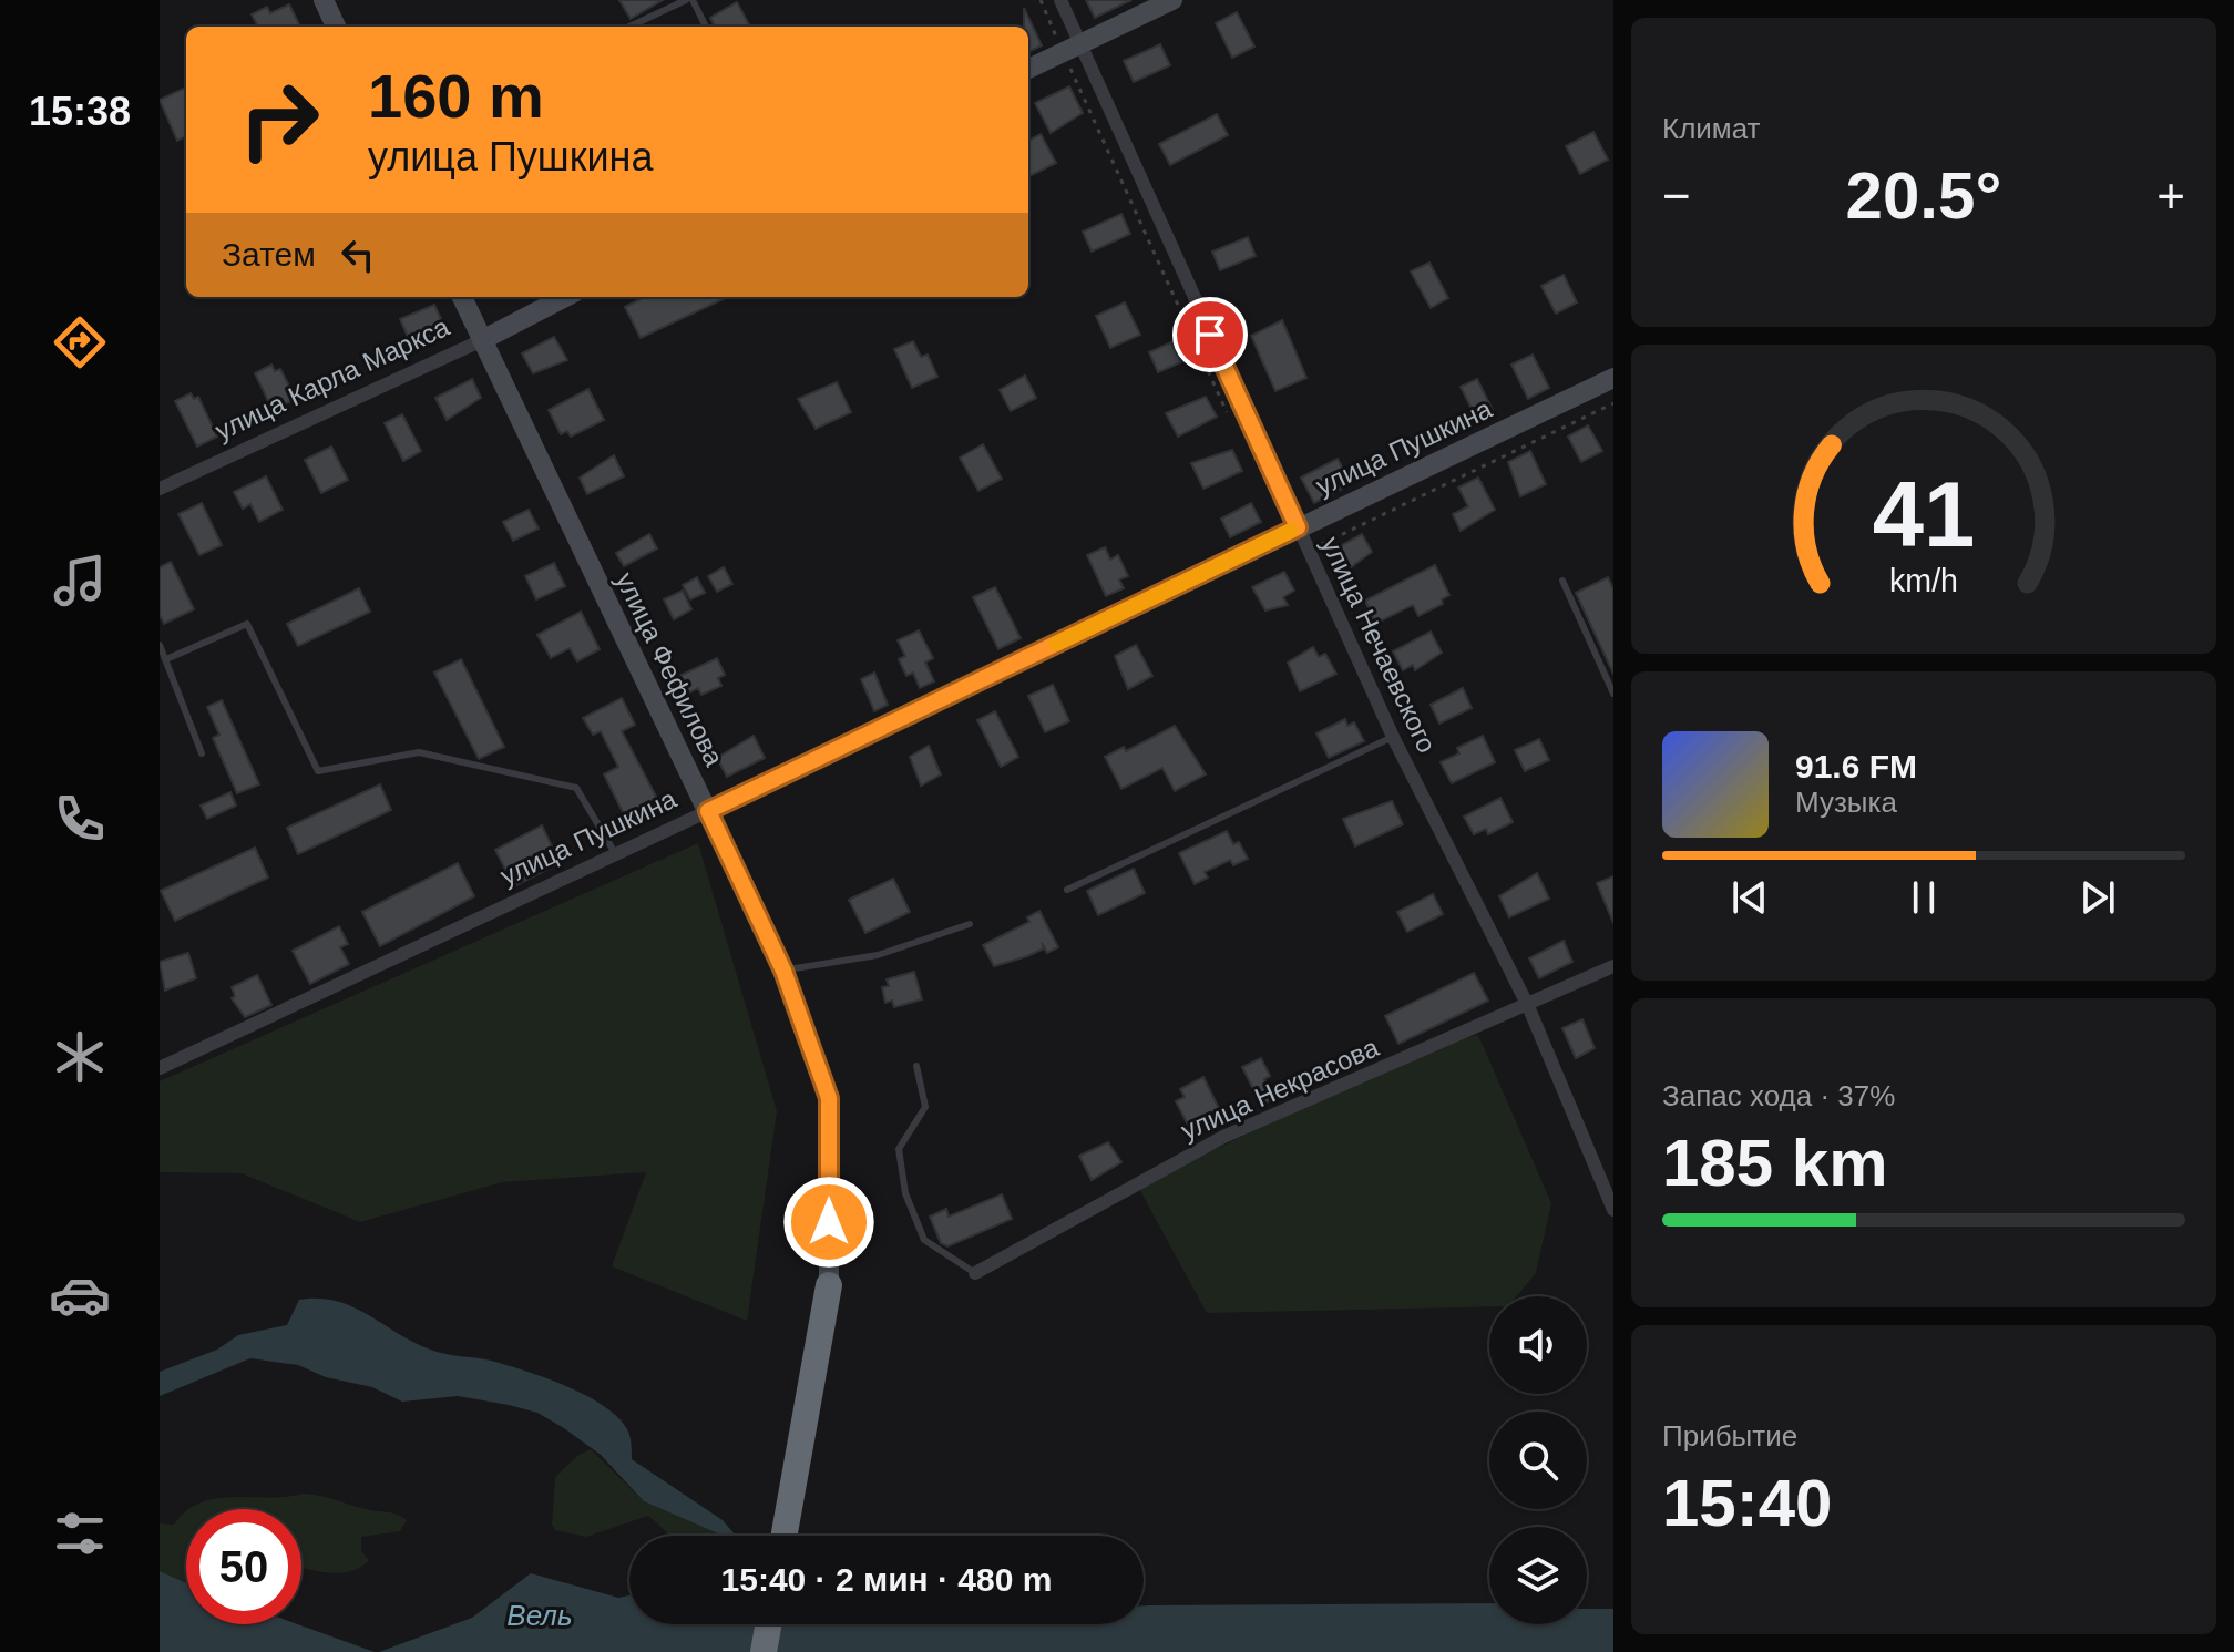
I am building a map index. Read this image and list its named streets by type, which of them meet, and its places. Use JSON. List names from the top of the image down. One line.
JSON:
{"streets":{"main road":["улица Карла Маркса","улица Пушкина","улица Фефилова"],"street":["улица Нечаевского","улица Некрасова"]},"crossings":[["улица Карла Маркса","улица Фефилова"],["улица Пушкина","улица Нечаевского"],["улица Пушкина","улица Фефилова"],["улица Нечаевского","улица Некрасова"]],"water":["Вель"],"page":{"tabs":"15:38","tile":["Климат",["Запас хода · 37%","185 km"],["Прибытие","15:40"]],"turn":["160 m","улица Пушкина"],"heat":["−","20.5°","+"],"then":"Затем","song":["91.6 FM","Музыка"],"limit":"50","trip":"15:40 · 2 мин · 480 m","gauge":["41","km/h"]}}
